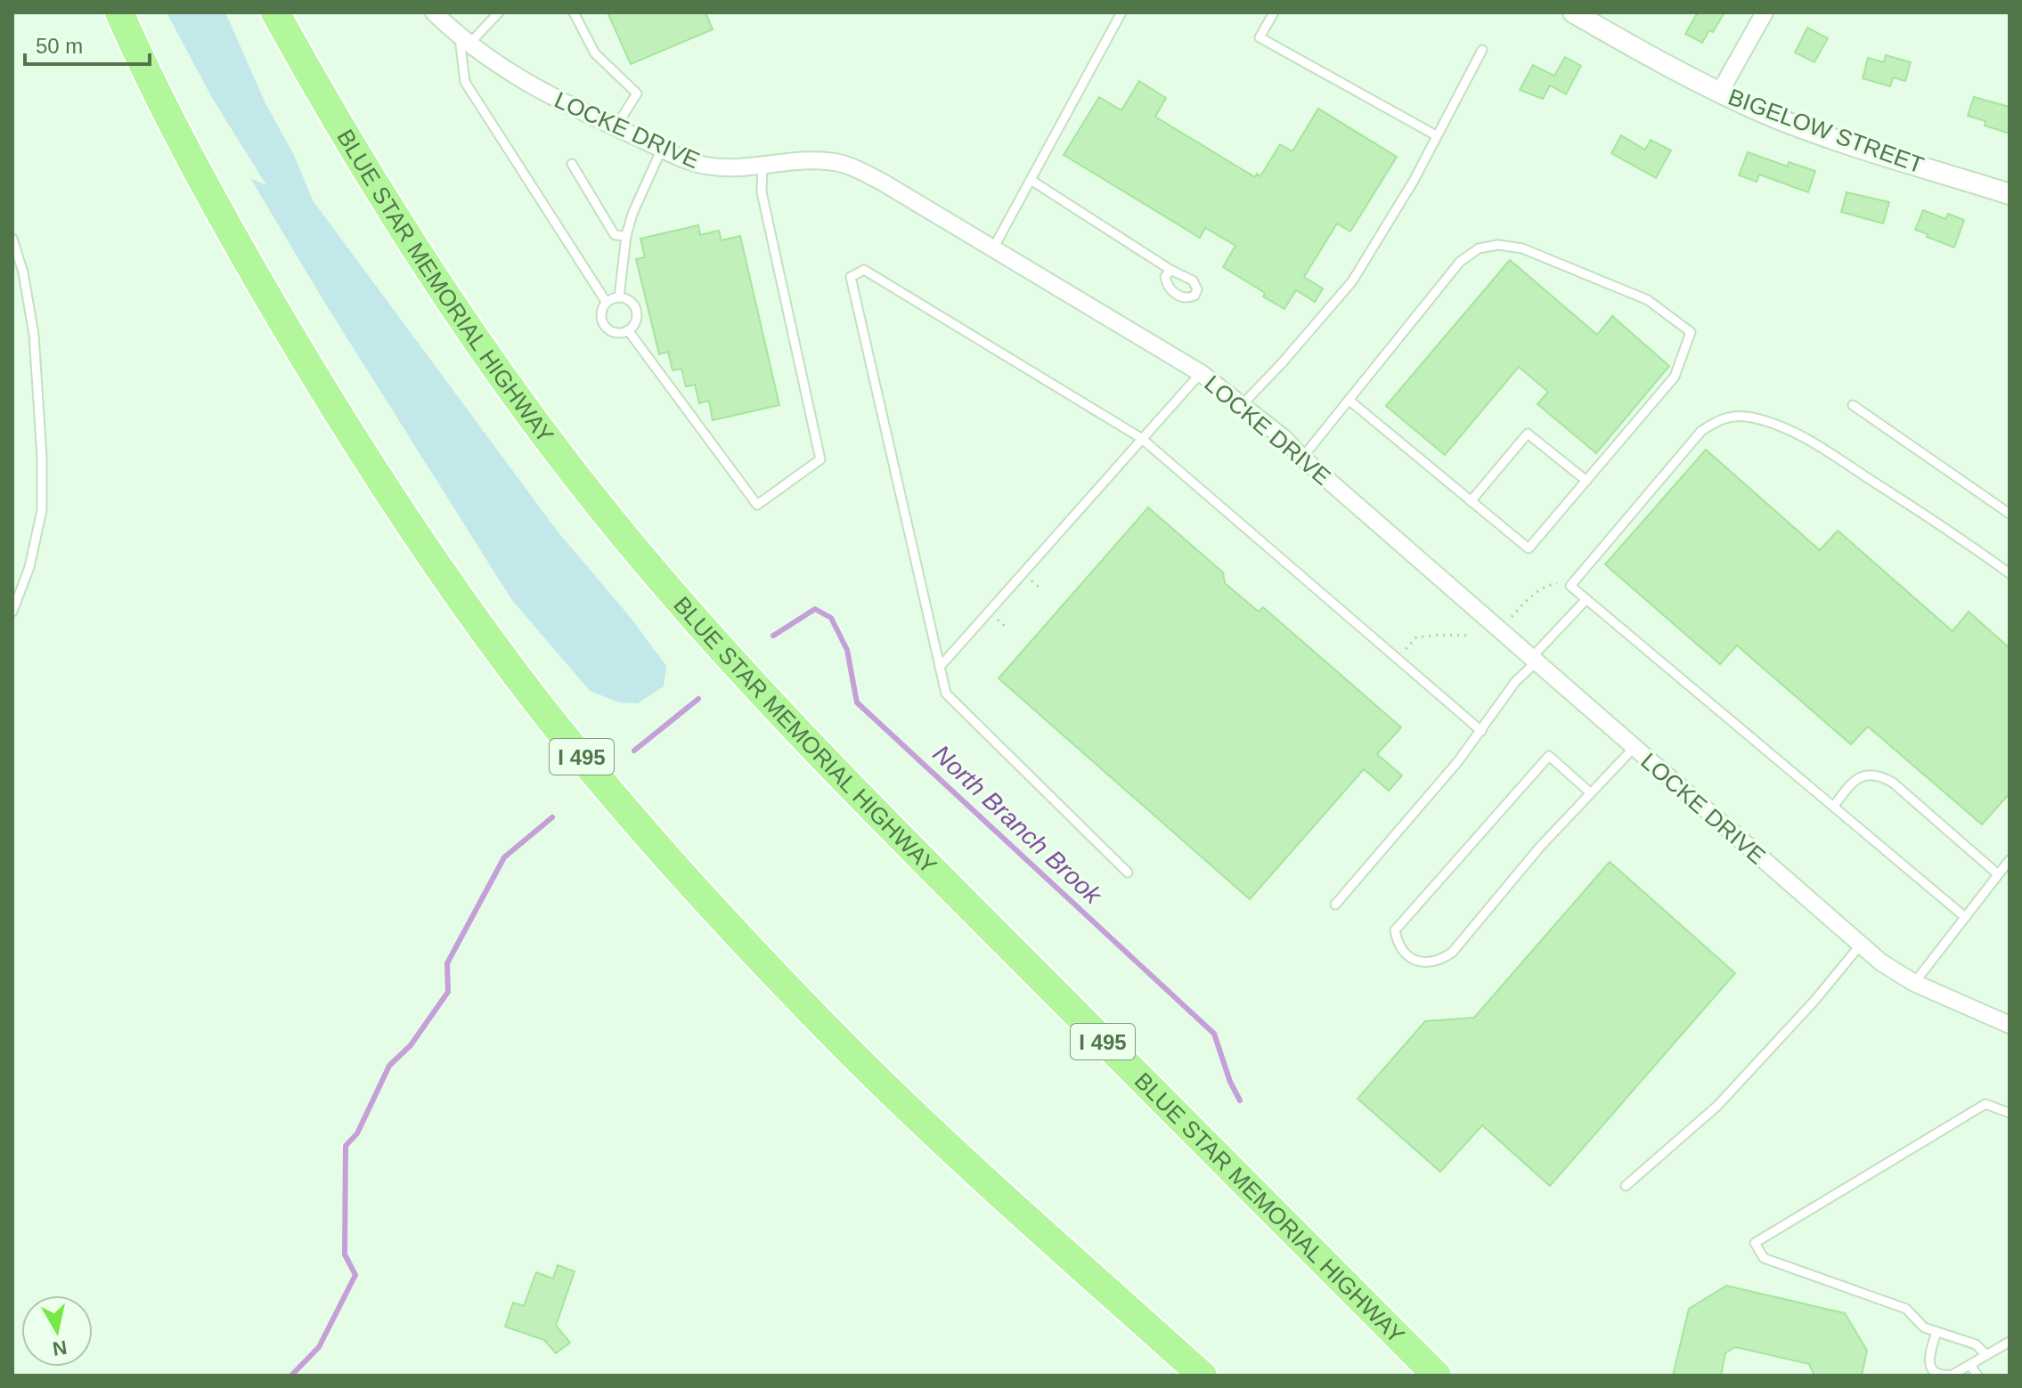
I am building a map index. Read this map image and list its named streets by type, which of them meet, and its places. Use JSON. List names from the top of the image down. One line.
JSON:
{"streets":{"highway":["BLUE STAR MEMORIAL HIGHWAY","I 495"],"street":["LOCKE DRIVE","BIGELOW STREET"]},"water":["North Branch Brook"],"scale_bar":"50 m","north":"bottom"}
